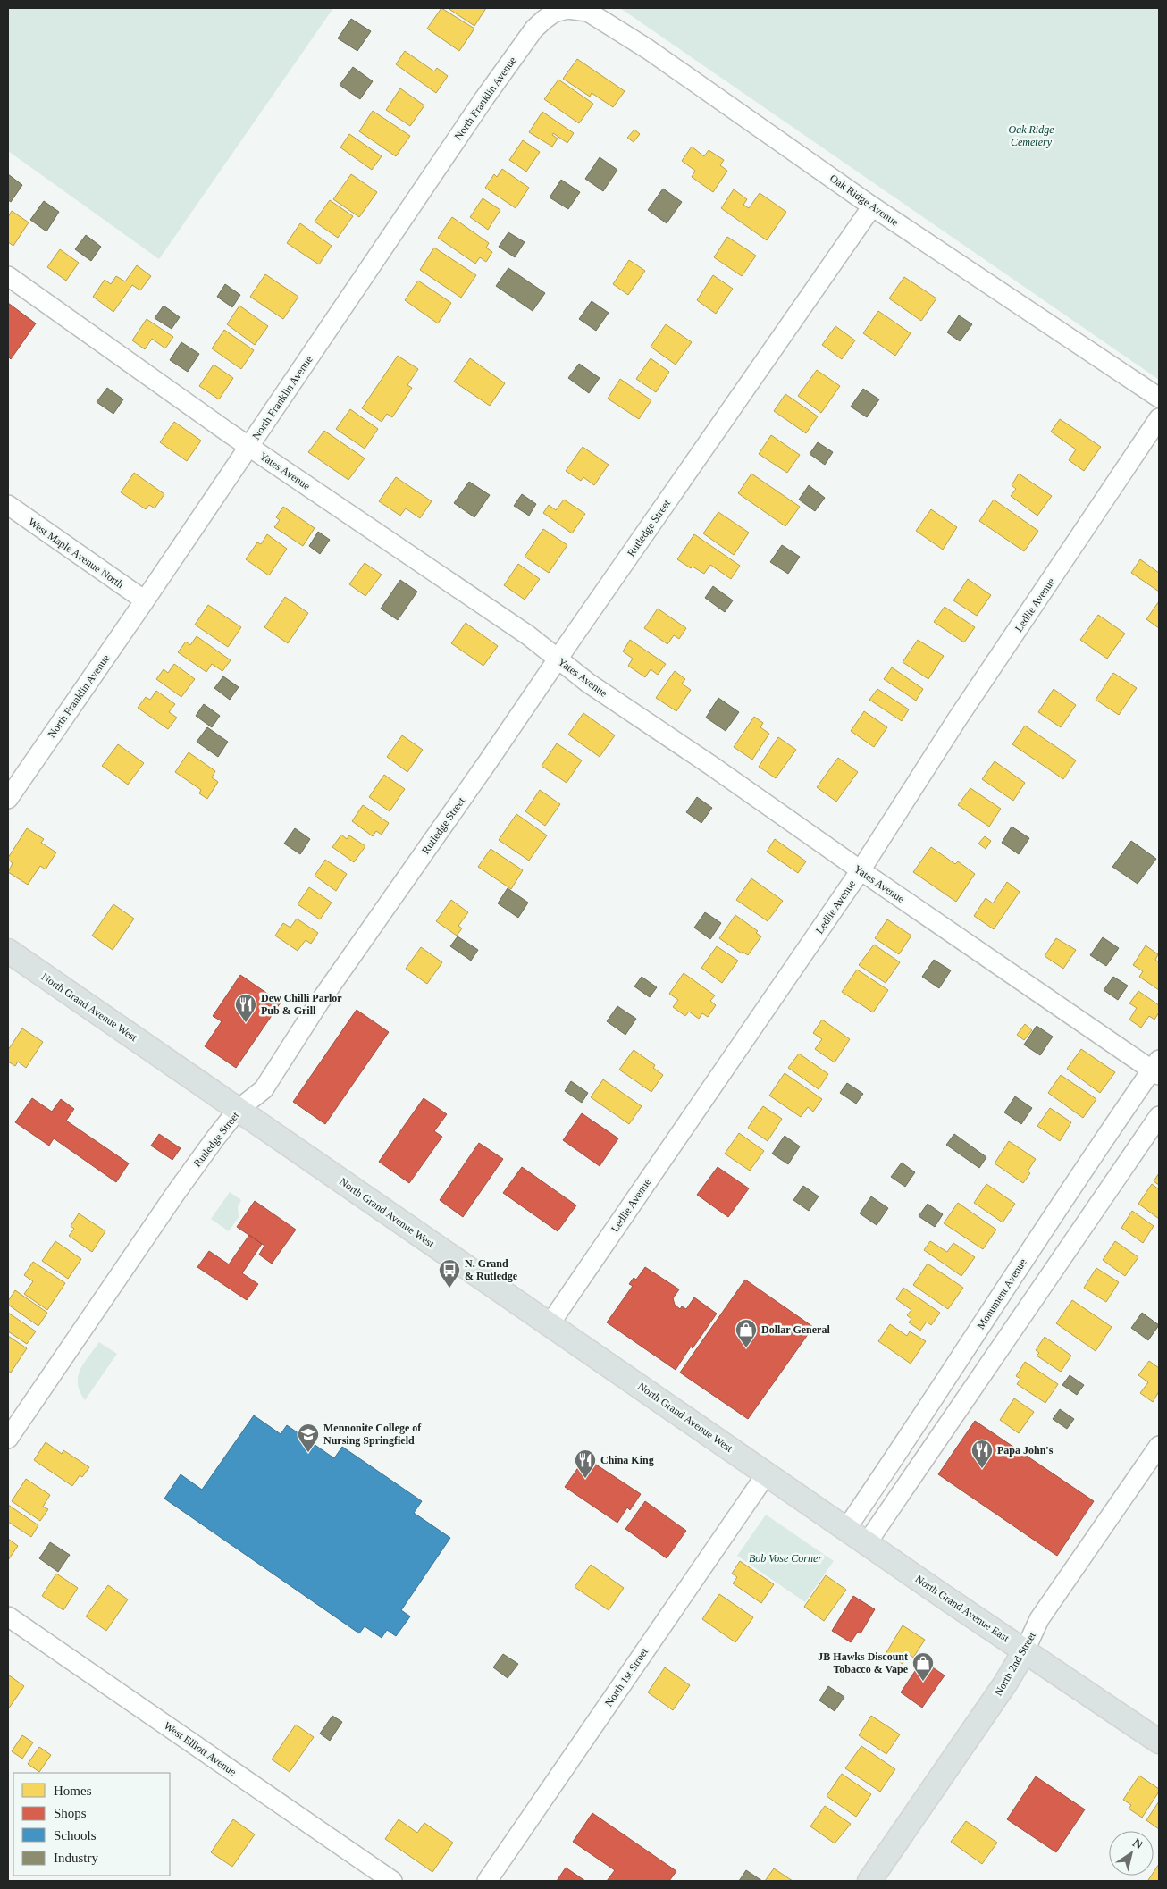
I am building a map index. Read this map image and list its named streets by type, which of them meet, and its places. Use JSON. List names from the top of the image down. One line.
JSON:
{"streets":{"main road":["North Grand Avenue West","North Grand Avenue East","North 2nd Street"],"street":["North Franklin Avenue","Oak Ridge Avenue","Yates Avenue","Rutledge Street","West Maple Avenue North","Ledlie Avenue","Monument Avenue","North 1st Street","West Elliott Avenue"]},"crossings":[["North Franklin Avenue","Oak Ridge Avenue"],["North Franklin Avenue","Yates Avenue"],["North Franklin Avenue","West Maple Avenue North"],["Oak Ridge Avenue","Rutledge Street"],["Yates Avenue","Rutledge Street"],["Yates Avenue","Ledlie Avenue"],["Yates Avenue","Monument Avenue"],["Rutledge Street","North Grand Avenue West"],["Ledlie Avenue","North Grand Avenue West"],["North Grand Avenue West","North Grand Avenue East"],["North Grand Avenue West","North 1st Street"],["Monument Avenue","North Grand Avenue East"],["North Grand Avenue East","North 2nd Street"],["North Grand Avenue East","North 1st Street"]],"parks":["Oak Ridge Cemetery","Bob Vose Corner"],"places":{"restaurant":["Dew Chilli Parlor Pub & Grill","Papa John's","China King"],"bus stop":["N. Grand & Rutledge"],"shop":["Dollar General","JB Hawks Discount Tobacco & Vape"],"school or university":["Mennonite College of Nursing Springfield"]},"legend":["Homes","Shops","Schools","Industry"],"north":"top right"}
